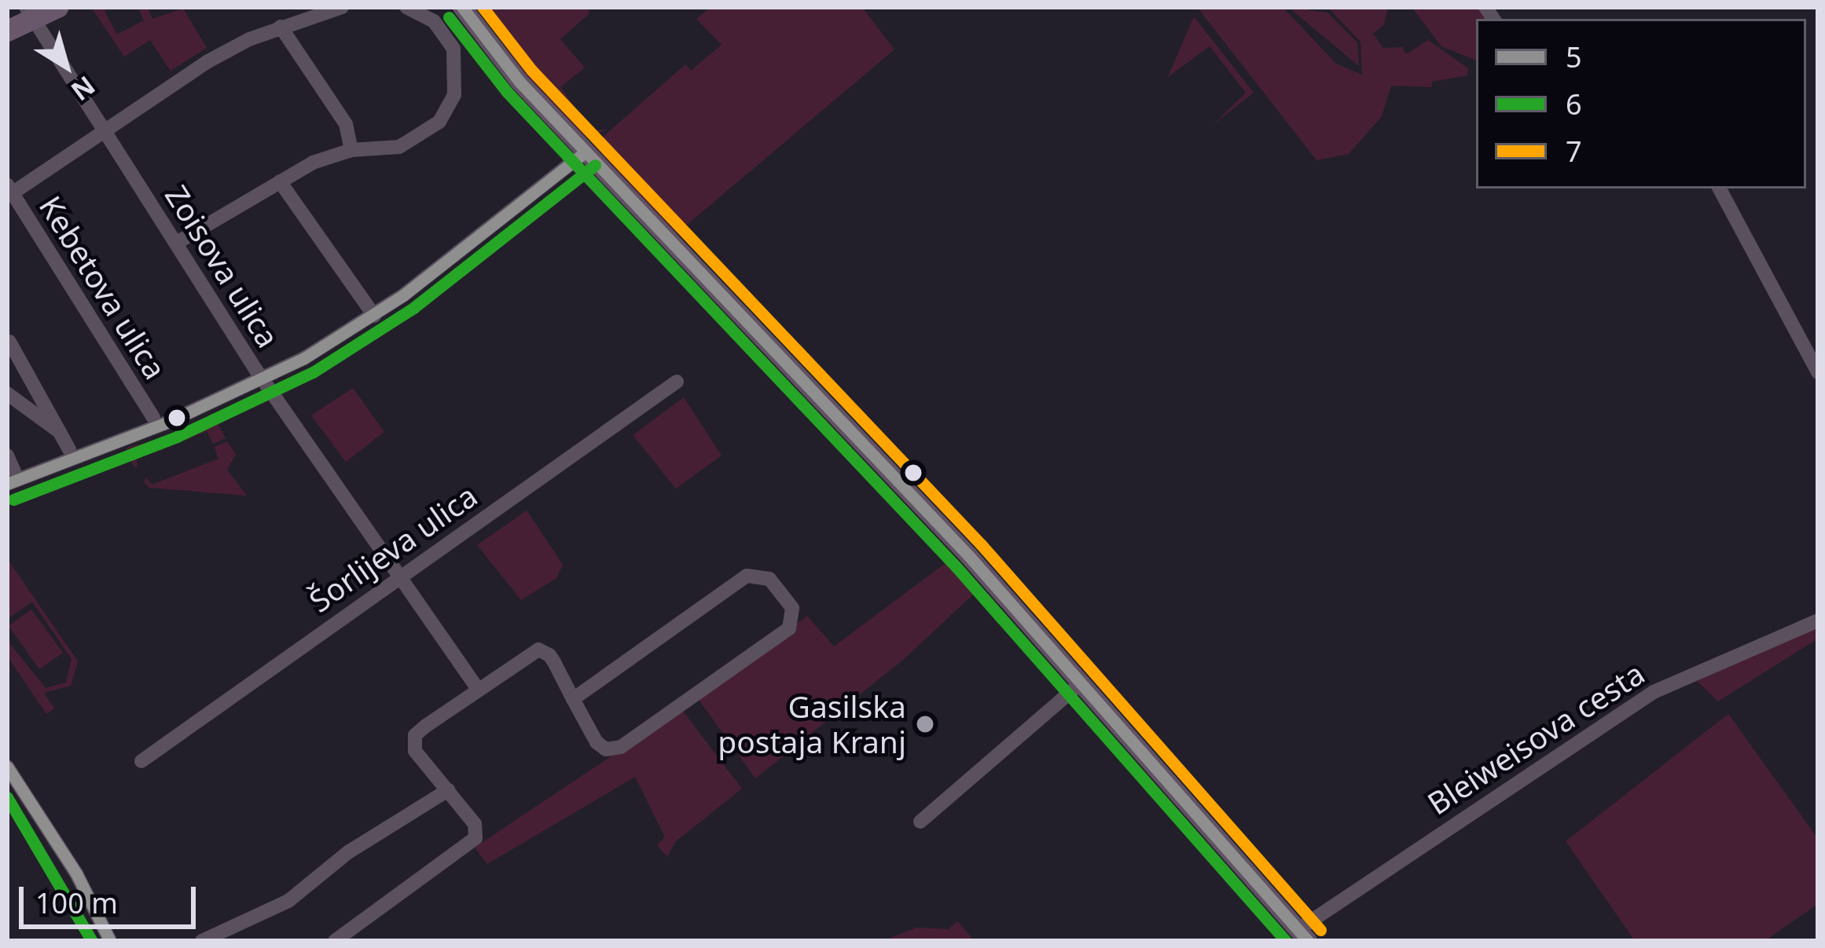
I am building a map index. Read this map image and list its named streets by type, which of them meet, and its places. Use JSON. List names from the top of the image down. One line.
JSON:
{"streets":{"main road":["Bleiweisova cesta"],"street":["Zoisova ulica","Kebetova ulica","Šorlijeva ulica"]},"crossings":[["Zoisova ulica","Šorlijeva ulica"]],"places":["Gasilska postaja Kranj"],"lines":["transit line 5","transit line 7","transit line 6"],"legend":["5","6","7"],"scale_bar":"100 m","north":"bottom right"}
